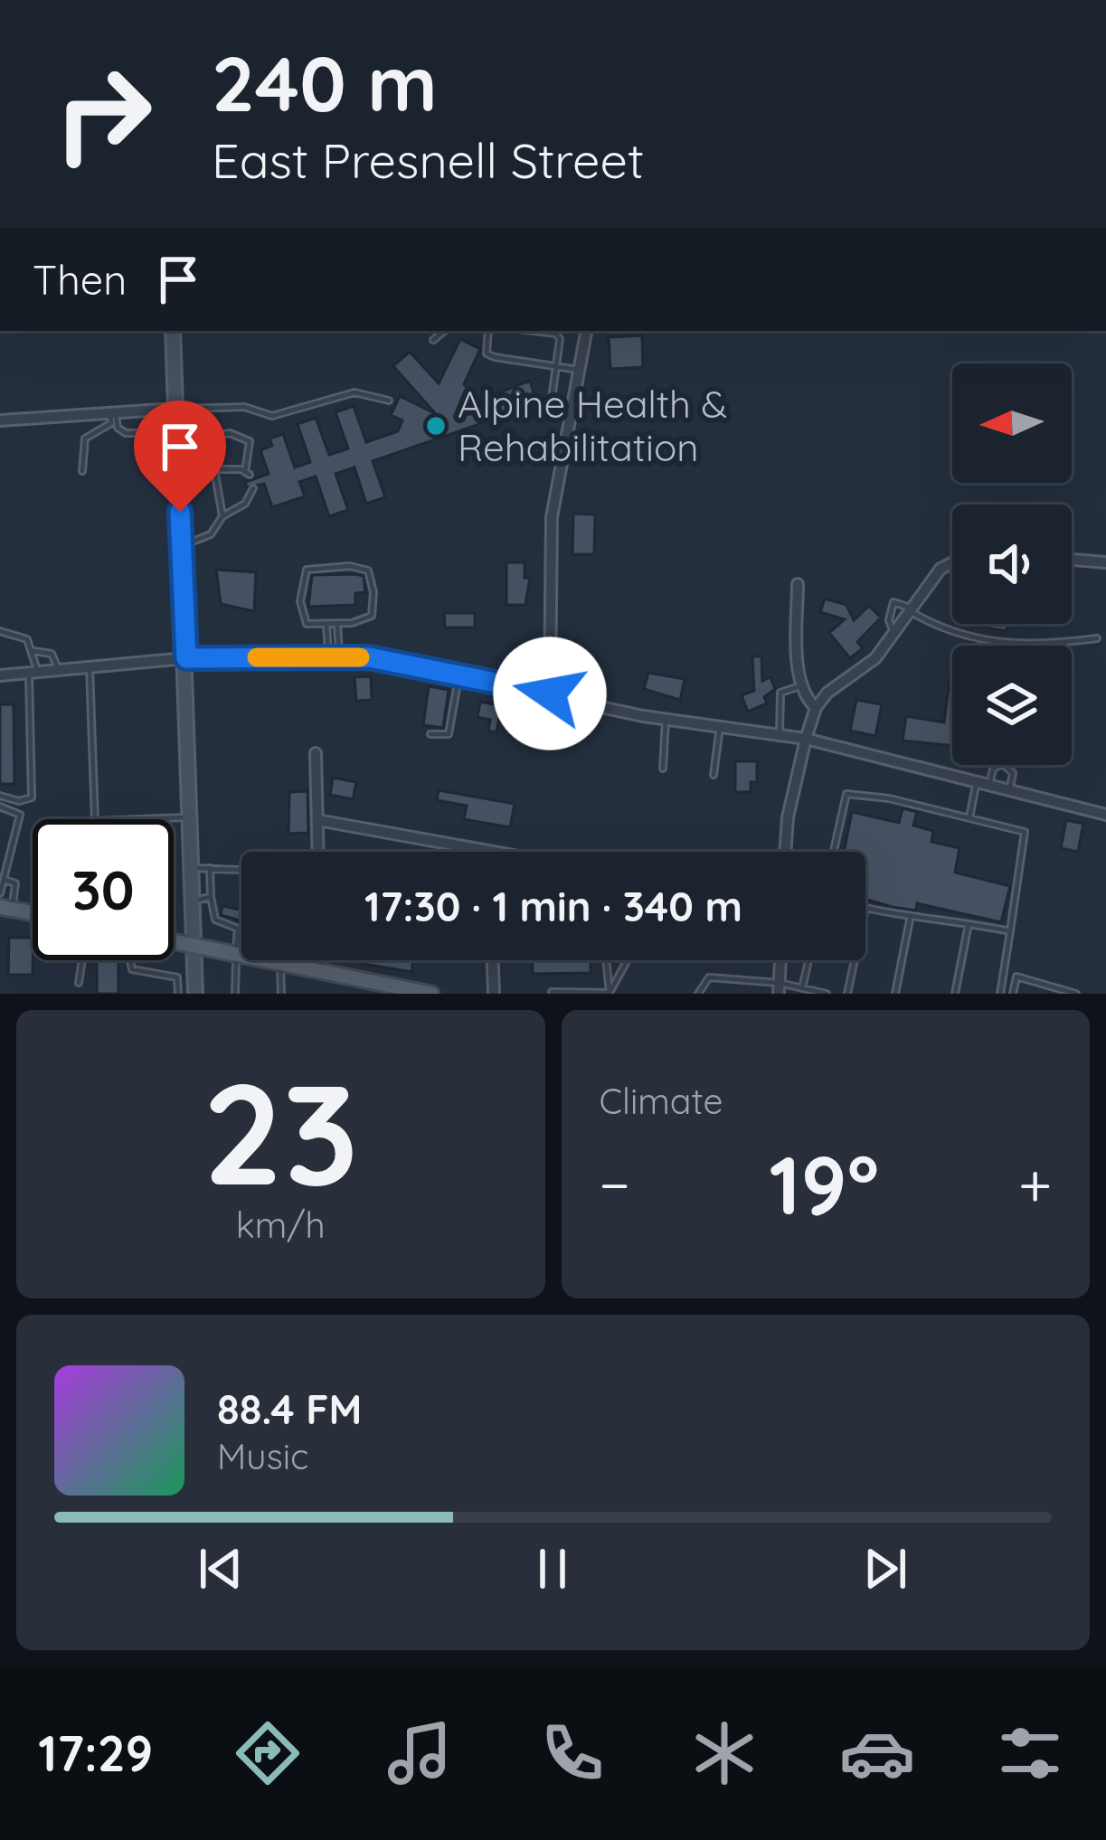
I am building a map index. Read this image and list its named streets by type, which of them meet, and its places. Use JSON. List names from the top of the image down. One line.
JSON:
{"places":["Alpine Health & Rehabilitation"],"north":"left","page":{"turn":["240 m","East Presnell Street"],"then":"Then","limit":"30","trip":"17:30 · 1 min · 340 m","tile":[["23","km/h"],"Climate"],"heat":["−","19°","+"],"song":["88.4 FM","Music"],"tabs":"17:29"}}
